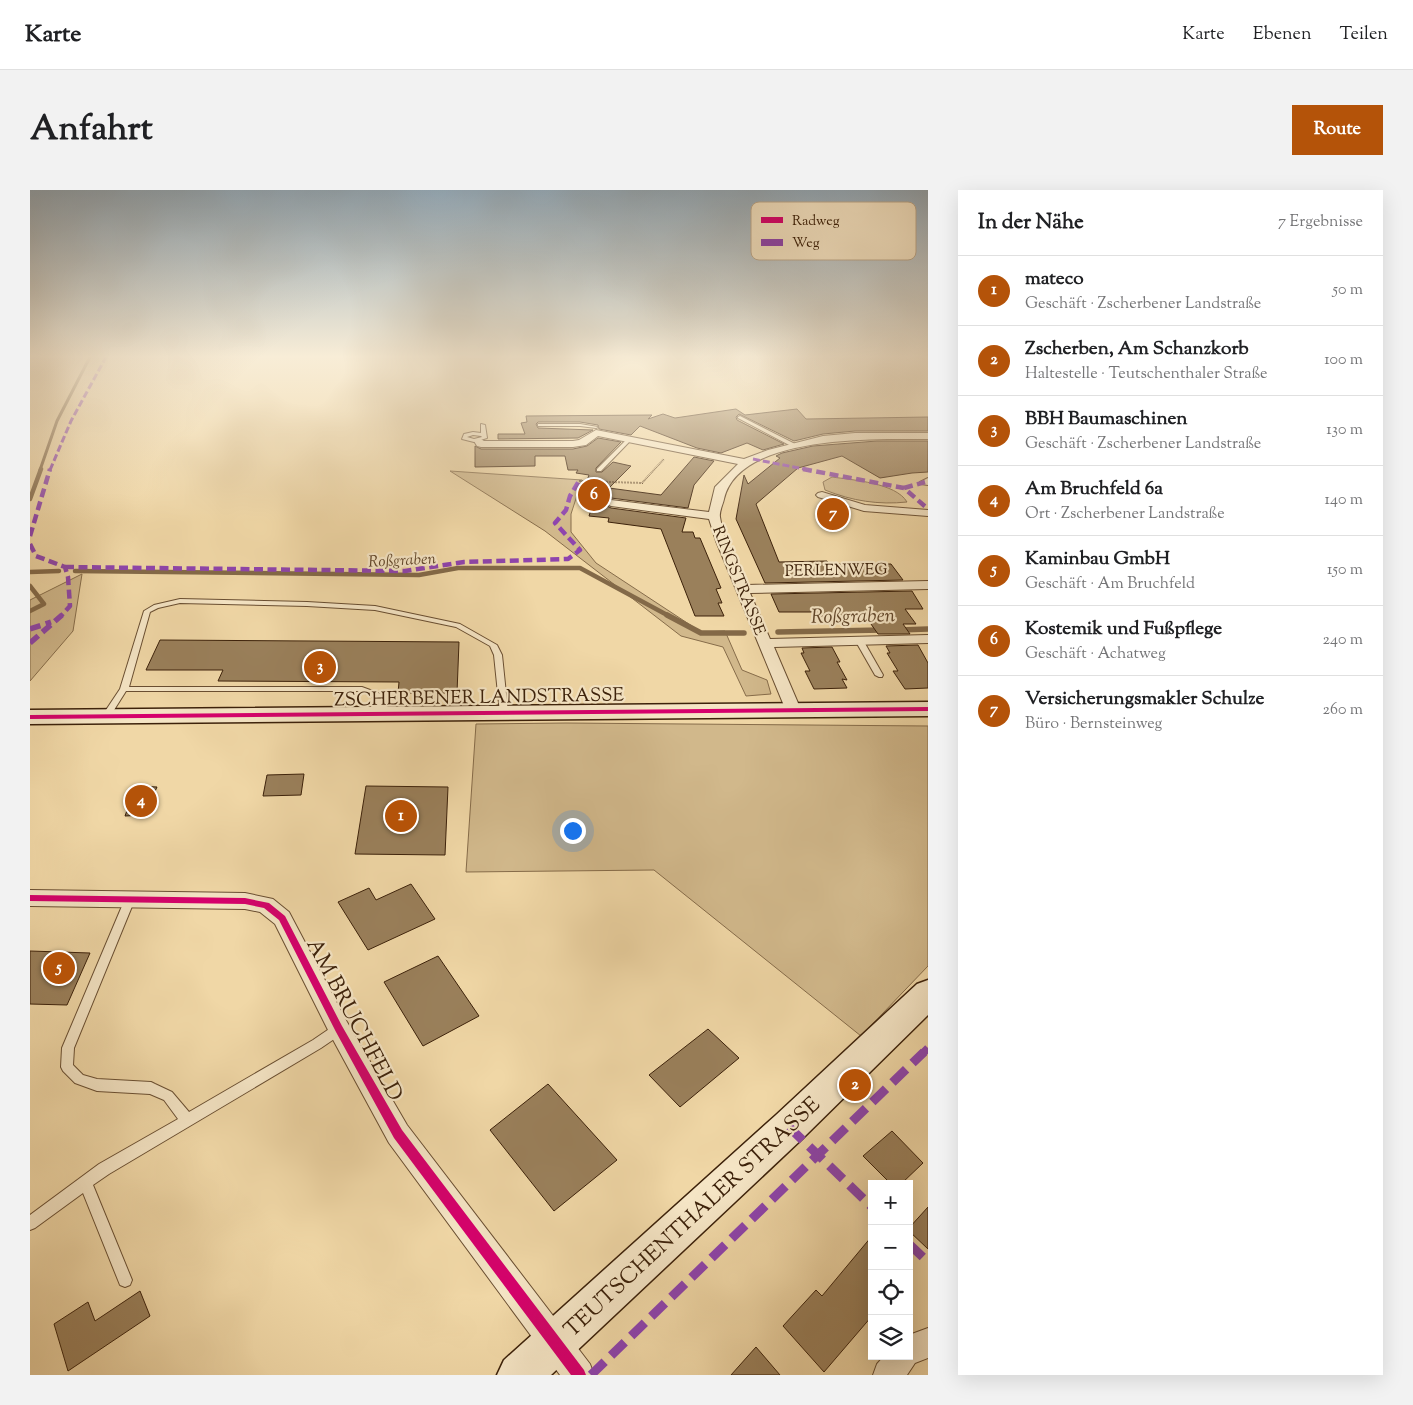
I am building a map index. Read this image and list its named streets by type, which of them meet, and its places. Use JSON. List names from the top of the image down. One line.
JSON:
{"streets":{"street":["PERLENWEG","RINGSTRASSE","ZSCHERBENER LANDSTRASSE","AM BRUCHFELD","TEUTSCHENTHALER STRASSE"]},"crossings":[["PERLENWEG","RINGSTRASSE"],["RINGSTRASSE","ZSCHERBENER LANDSTRASSE"],["AM BRUCHFELD","TEUTSCHENTHALER STRASSE"]],"water":["Roßgraben"],"legend":["Radweg","Weg"],"page":{"header":"Karte","nav":["Karte","Ebenen","Teilen"],"title":"Anfahrt","buttons":"Route","heading":["In der Nähe","7 Ergebnisse"],"list":[{"mark":"1","name":"mateco","note":"Geschäft · Zscherbener Landstraße","value":"50 m"},{"mark":"2","name":"Zscherben, Am Schanzkorb","note":"Haltestelle · Teutschenthaler Straße","value":"100 m"},{"mark":"3","name":"BBH Baumaschinen","note":"Geschäft · Zscherbener Landstraße","value":"130 m"},{"mark":"4","name":"Am Bruchfeld 6a","note":"Ort · Zscherbener Landstraße","value":"140 m"},{"mark":"5","name":"Kaminbau GmbH","note":"Geschäft · Am Bruchfeld","value":"150 m"},{"mark":"6","name":"Kostemik und Fußpflege","note":"Geschäft · Achatweg","value":"240 m"},{"mark":"7","name":"Versicherungsmakler Schulze","note":"Büro · Bernsteinweg","value":"260 m"}],"pins":["6","7","3","4","1","5","2"],"map_buttons":["+","−"]}}
